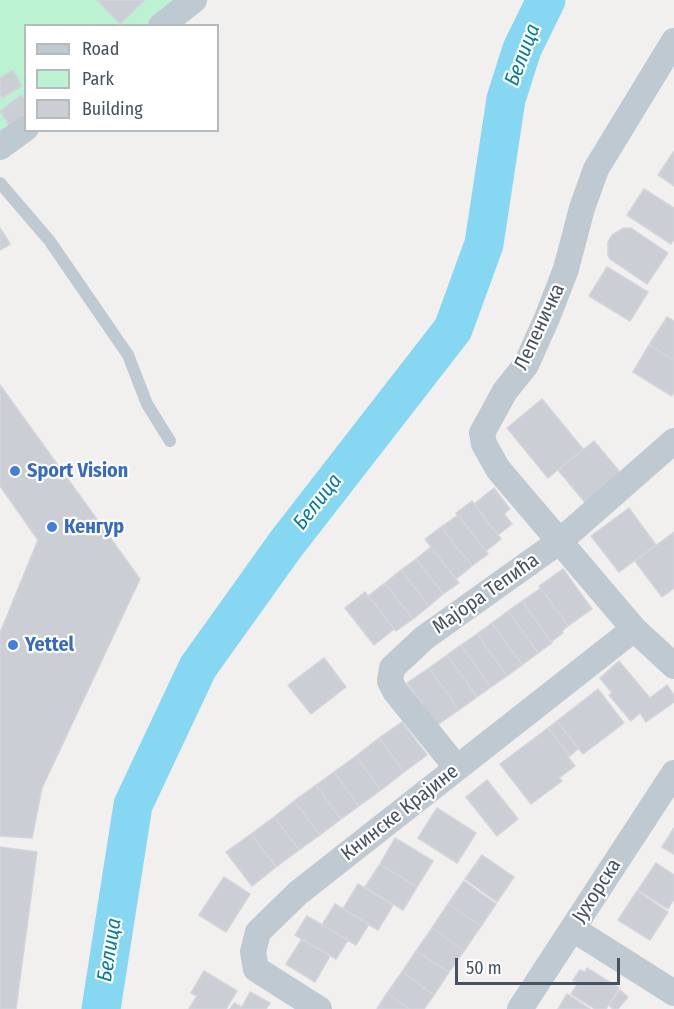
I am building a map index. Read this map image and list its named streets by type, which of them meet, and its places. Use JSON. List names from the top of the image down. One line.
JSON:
{"streets":{"street":["Лепеничка","Мајора Тепића","Книнске Крајине","Јухорска"]},"crossings":[["Лепеничка","Мајора Тепића"],["Лепеничка","Книнске Крајине"],["Мајора Тепића","Книнске Крајине"]],"water":["Белица"],"places":["Sport Vision","Кенгур","Yettel"],"legend":["Road","Park","Building"],"scale_bar":"50 m"}
